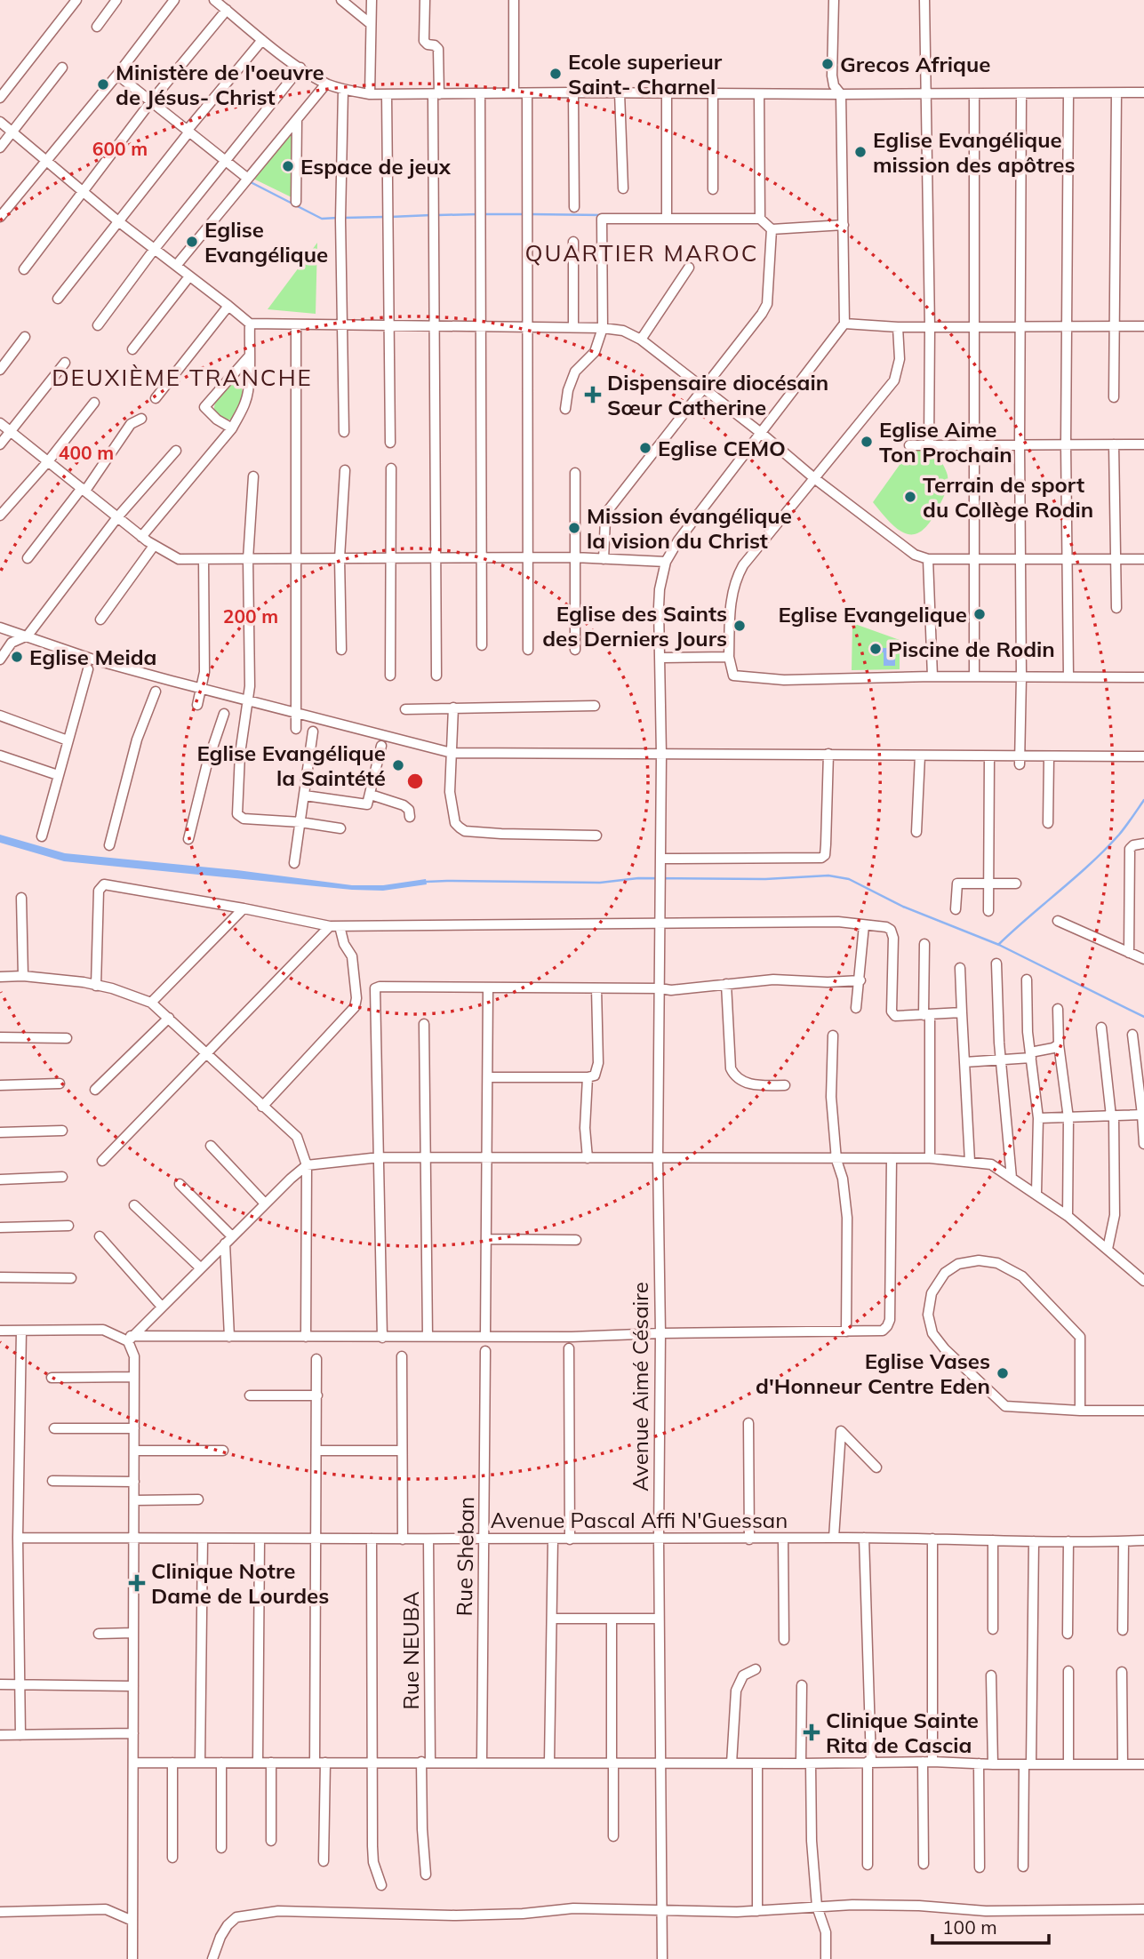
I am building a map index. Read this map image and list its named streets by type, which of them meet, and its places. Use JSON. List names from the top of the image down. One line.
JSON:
{"streets":{"street":["Avenue Aimé Césaire","Avenue Pascal Affi N'Guessan","Rue Sheban","Rue NEUBA"]},"crossings":[["Avenue Aimé Césaire","Avenue Pascal Affi N'Guessan"],["Avenue Pascal Affi N'Guessan","Rue Sheban"],["Avenue Pascal Affi N'Guessan","Rue NEUBA"]],"districts":["QUARTIER MAROC","DEUXIÈME TRANCHE"],"places":{"other":["Grecos Afrique","Ecole superieur Saint- Charnel","Ministère de l'oeuvre de Jésus- Christ","Eglise Evangélique mission des apôtres","Espace de jeux","Eglise Evangélique","Eglise Aime Ton Prochain","Eglise CEMO","Terrain de sport du Collège Rodin","Mission évangélique la vision du Christ","Eglise Evangelique","Eglise des Saints des Derniers Jours","Piscine de Rodin","Eglise Meida","Eglise Evangélique la Saintété","Eglise Vases d'Honneur Centre Eden"],"health":["Dispensaire diocésain Sœur Catherine","Clinique Notre Dame de Lourdes","Clinique Sainte Rita de Cascia"]},"scale_bar":"100 m","rings":["600 m","400 m","200 m"]}
